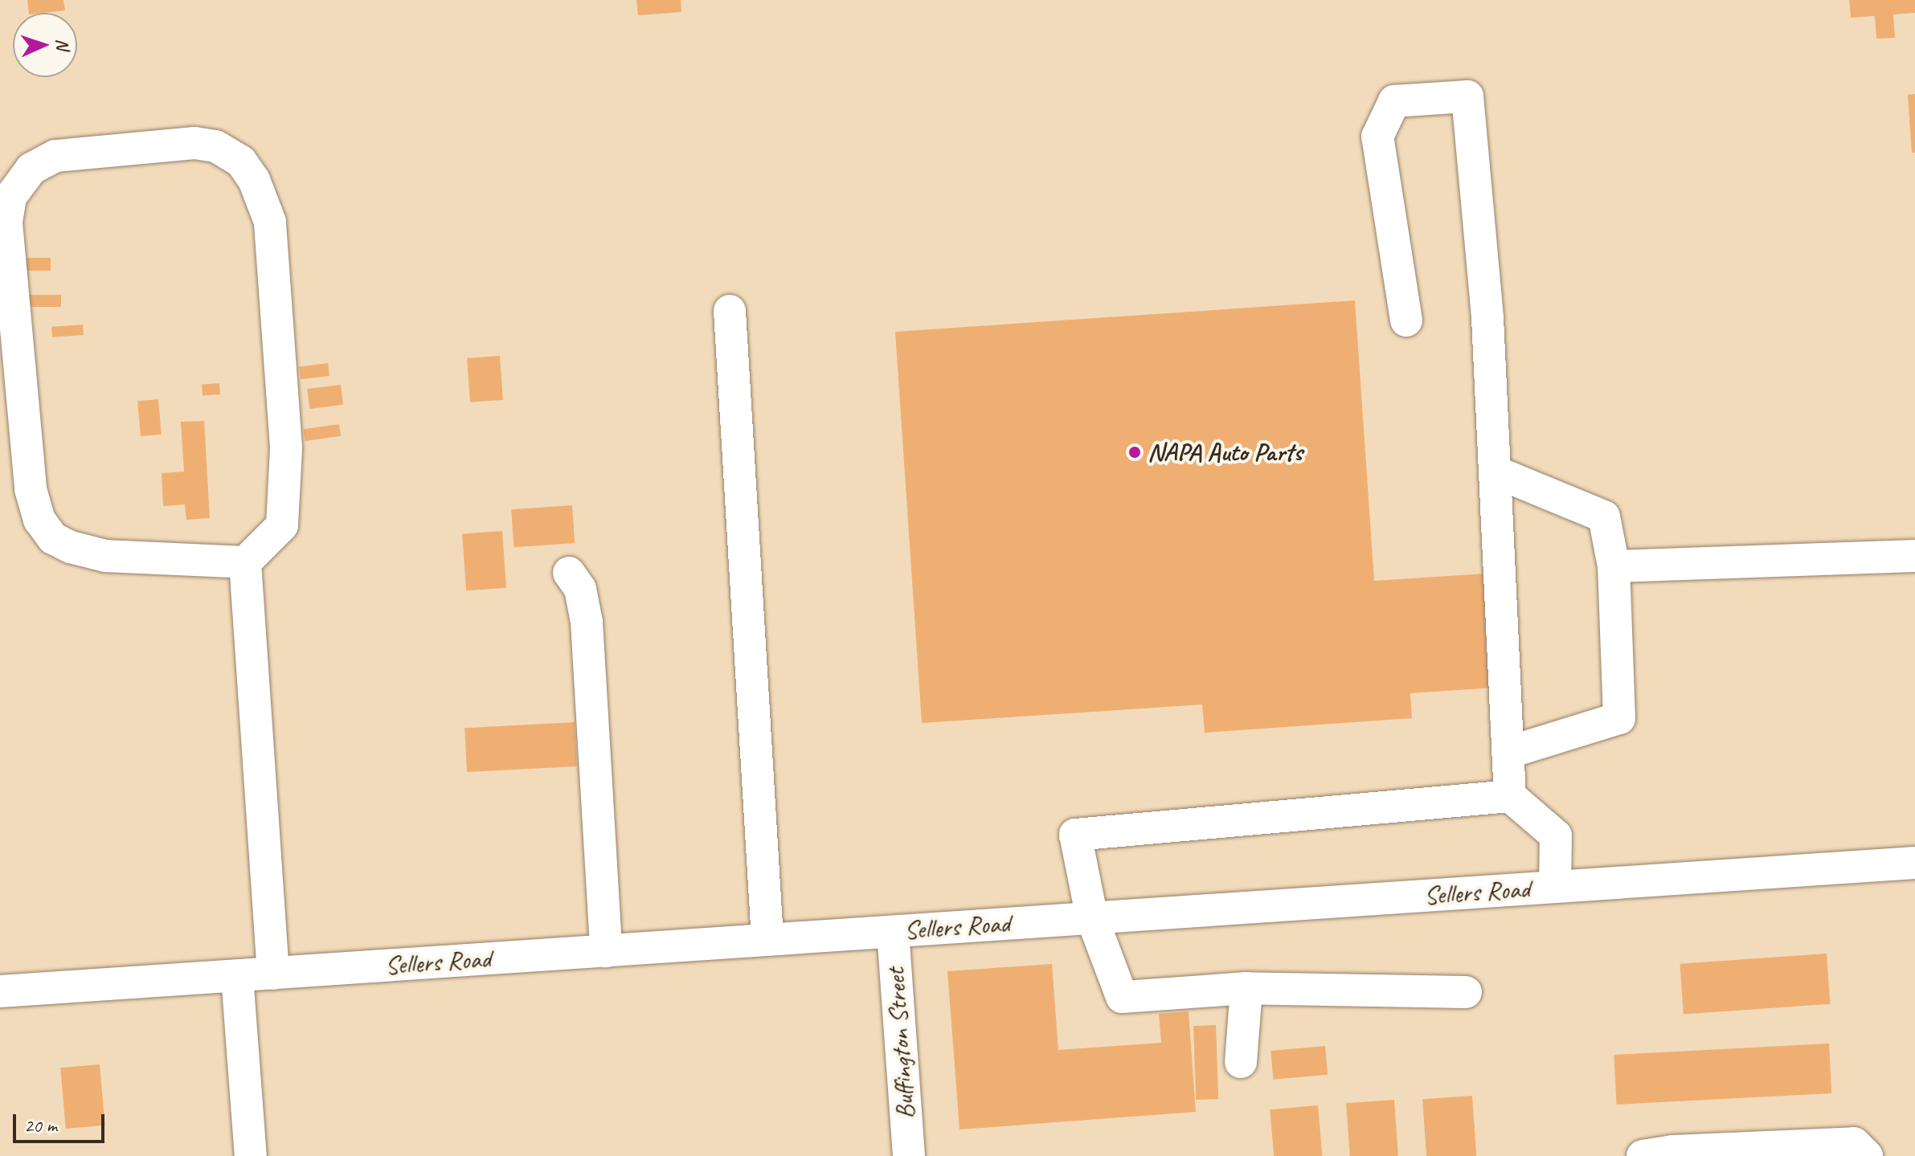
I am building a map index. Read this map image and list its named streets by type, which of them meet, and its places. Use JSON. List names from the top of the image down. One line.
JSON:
{"streets":{"street":["Sellers Road","Buffington Street"]},"crossings":[["Sellers Road","Buffington Street"]],"places":["NAPA Auto Parts"],"scale_bar":"20 m","north":"right"}
